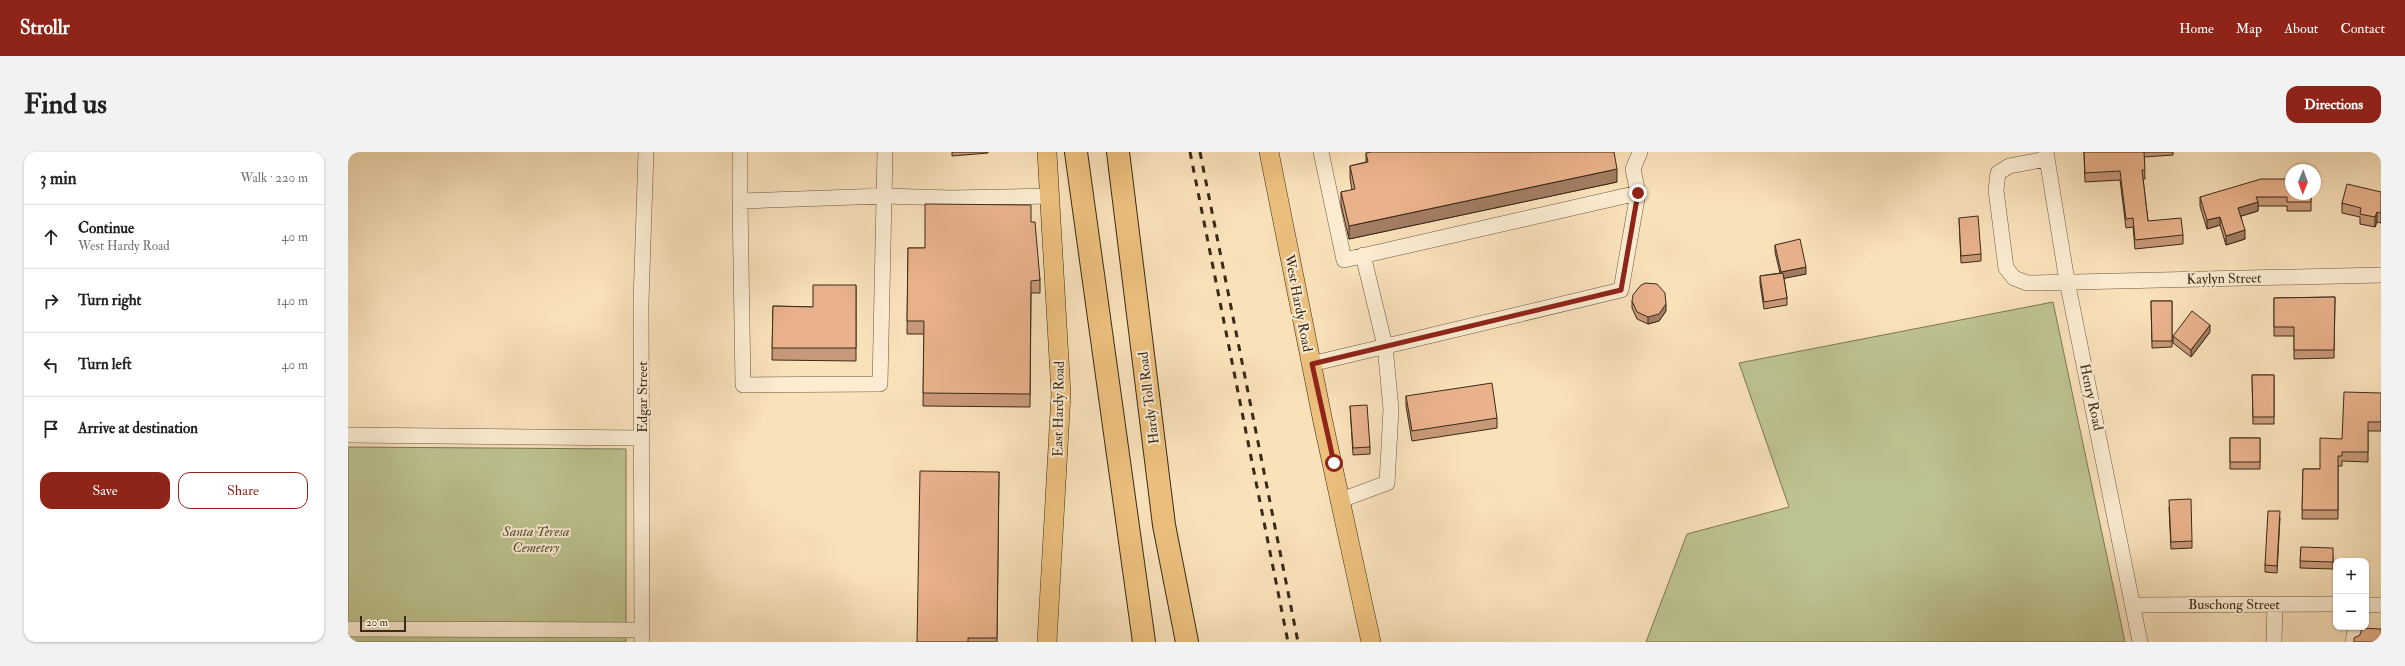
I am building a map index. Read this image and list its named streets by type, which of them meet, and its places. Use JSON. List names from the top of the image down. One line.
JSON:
{"streets":{"highway":["Hardy Toll Road"],"main road":["West Hardy Road","East Hardy Road"],"street":["Kaylyn Street","Edgar Street","Henry Road","Buschong Street"]},"crossings":[["Kaylyn Street","Henry Road"],["Henry Road","Buschong Street"]],"parks":["Santa Teresa Cemetery"],"scale_bar":"20 m","north":"bottom","page":{"header":"Strollr","nav":["Home","Map","About","Contact"],"buttons":["Directions",["Save","Share"]],"title":"Find us","heading":["3 min","Walk · 220 m"],"list":[["Continue","West Hardy Road","40 m"],["Turn right","140 m"],["Turn left","40 m"],"Arrive at destination"],"map_buttons":["+","−"],"scale":"20 m"}}
